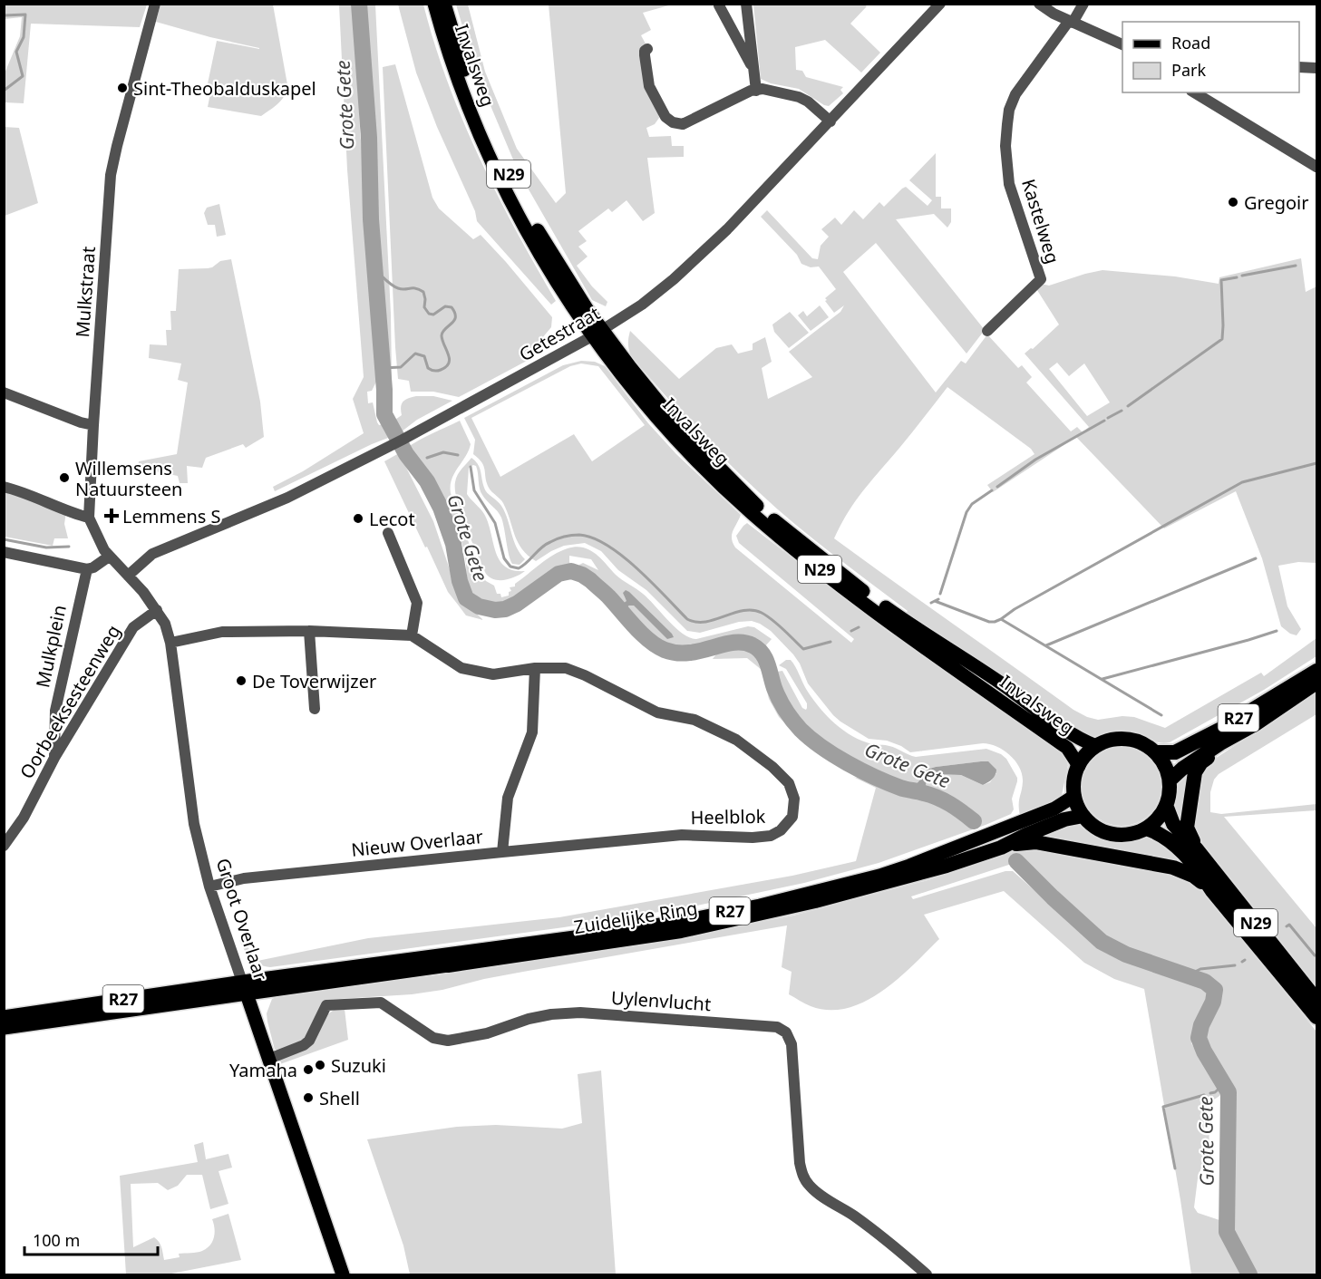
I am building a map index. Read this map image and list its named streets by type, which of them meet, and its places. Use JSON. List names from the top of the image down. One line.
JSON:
{"streets":{"highway":["Invalsweg","N29","R27","Zuidelijke Ring"],"main road":["Groot Overlaar"],"street":["Kastelweg","Mulkstraat","Getestraat","Mulkplein","Oorbeeksesteenweg","Heelblok","Nieuw Overlaar","Uylenvlucht"]},"crossings":[["Invalsweg","N29"],["Invalsweg","Getestraat"],["Invalsweg","R27"],["Invalsweg","Zuidelijke Ring"],["N29","R27"],["N29","Zuidelijke Ring"],["Mulkstraat","Getestraat"],["Mulkstraat","Groot Overlaar"],["Getestraat","Groot Overlaar"],["Mulkplein","Oorbeeksesteenweg"],["Oorbeeksesteenweg","Groot Overlaar"],["R27","Zuidelijke Ring"],["R27","Groot Overlaar"],["Heelblok","Nieuw Overlaar"],["Nieuw Overlaar","Groot Overlaar"],["Zuidelijke Ring","Groot Overlaar"],["Groot Overlaar","Uylenvlucht"]],"water":["Grote Gete"],"places":{"other":["Sint-Theobalduskapel","Gregoir","Willemsens Natuursteen","Lecot","De Toverwijzer","Suzuki","Yamaha","Shell"],"health":["Lemmens S"]},"legend":["Road","Park"],"scale_bar":"100 m"}
